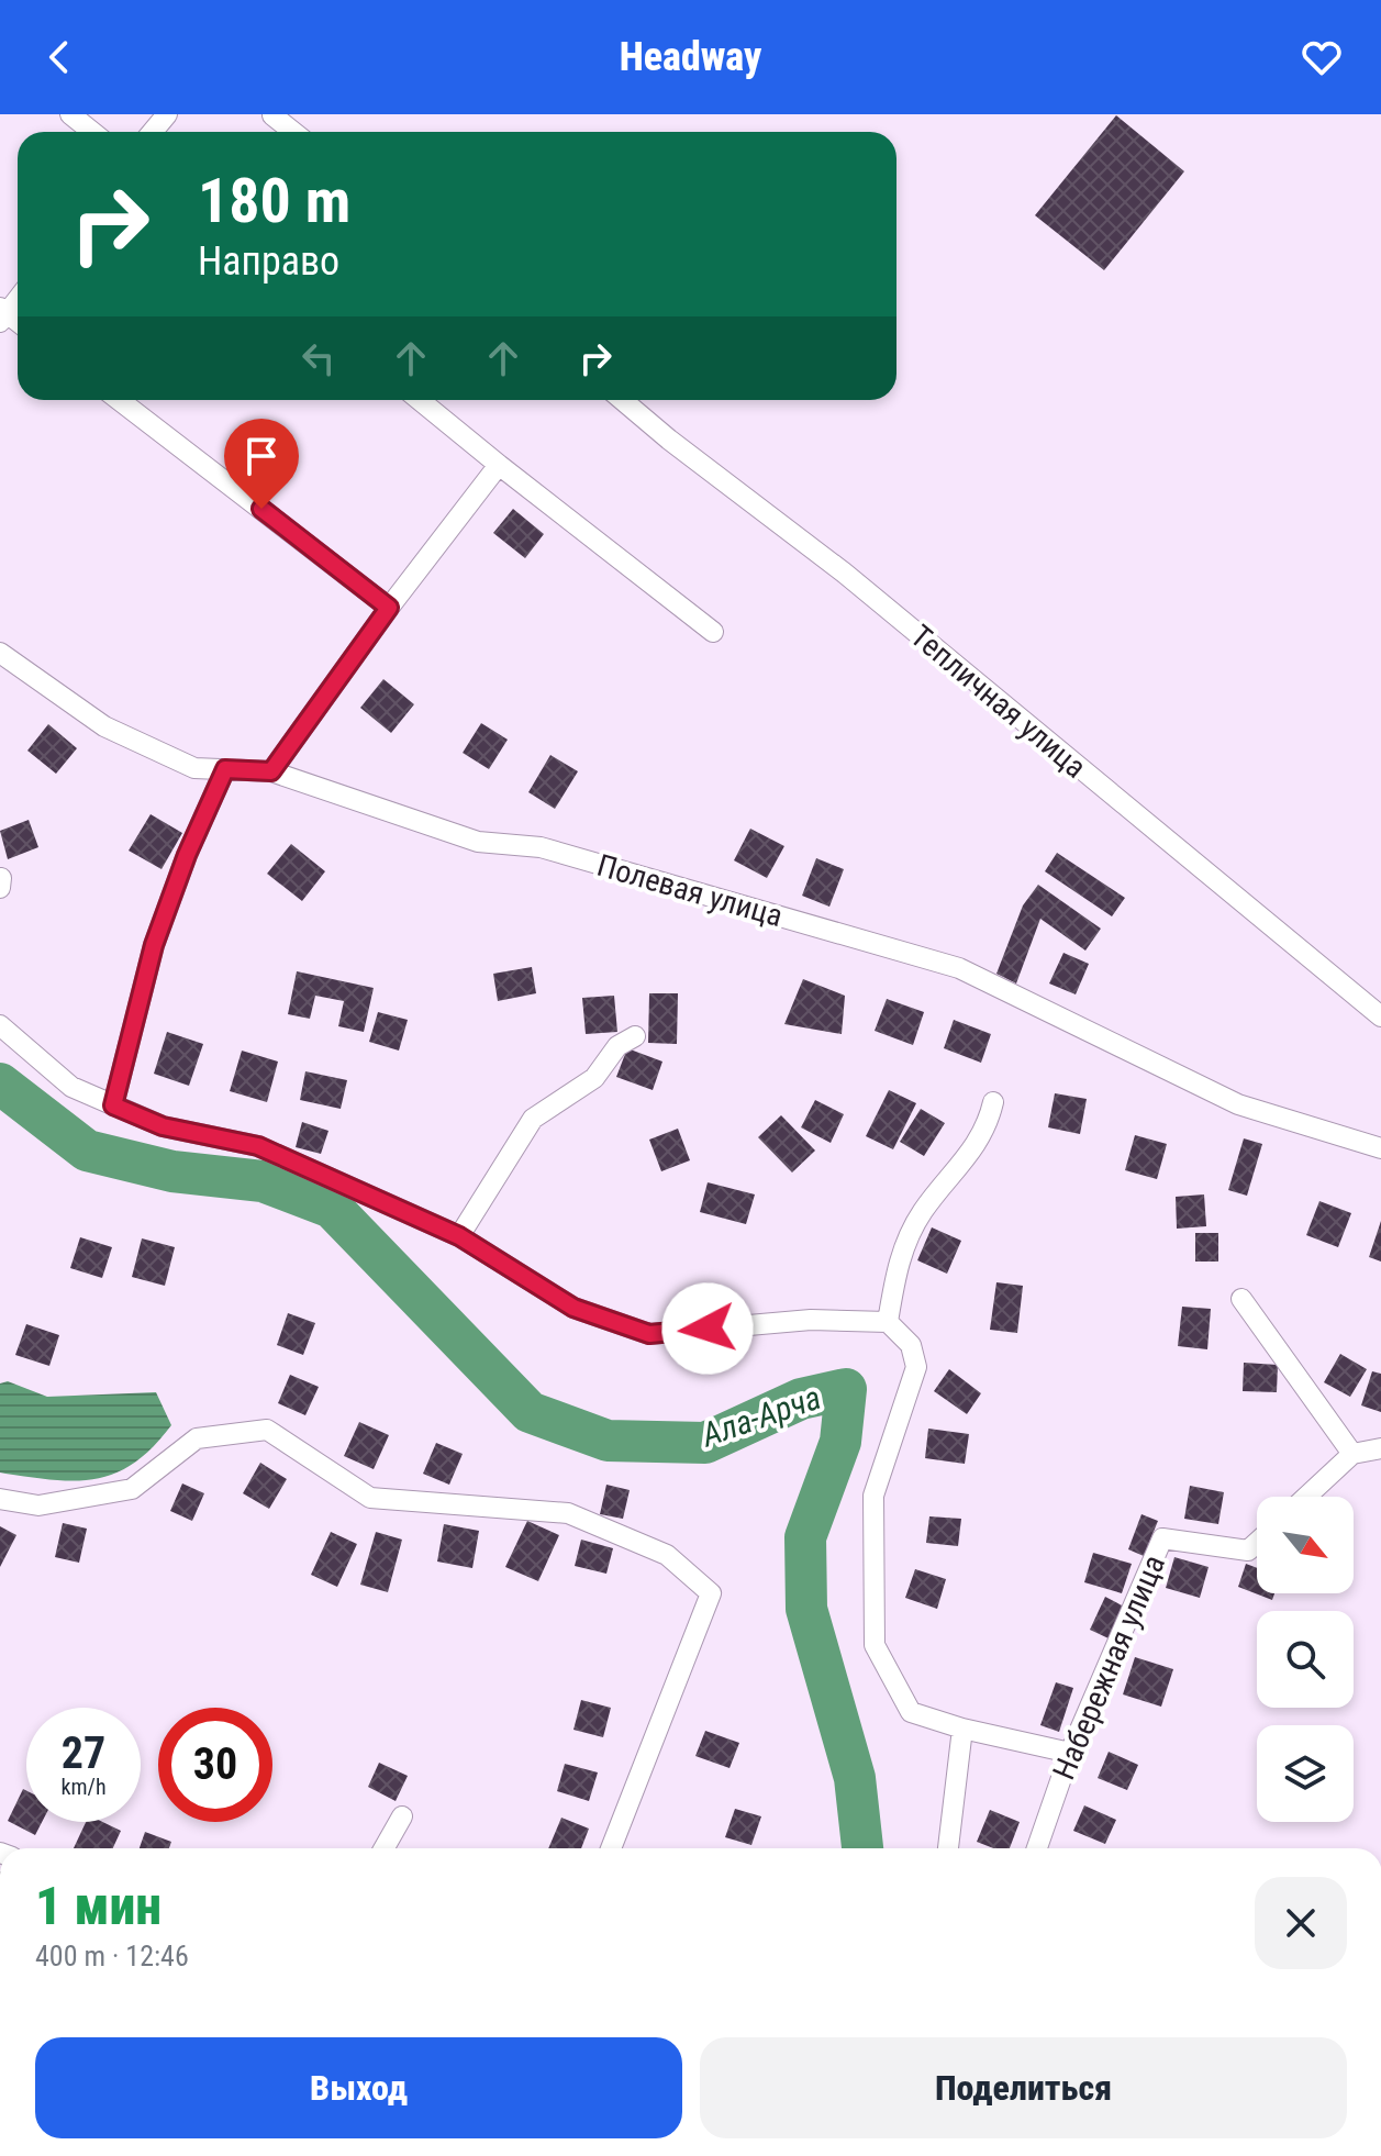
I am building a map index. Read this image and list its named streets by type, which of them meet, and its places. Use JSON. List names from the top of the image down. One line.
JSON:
{"streets":{"street":["Тепличная улица","Полевая улица","Набережная улица"]},"water":["Ала-Арча"],"north":"bottom right","page":{"header":"Headway","turn":["180 m","Направо"],"speed":"27 km/h","limit":"30","heading":["1 мин","400 m · 12:46"],"buttons":["Выход","Поделиться"]}}
